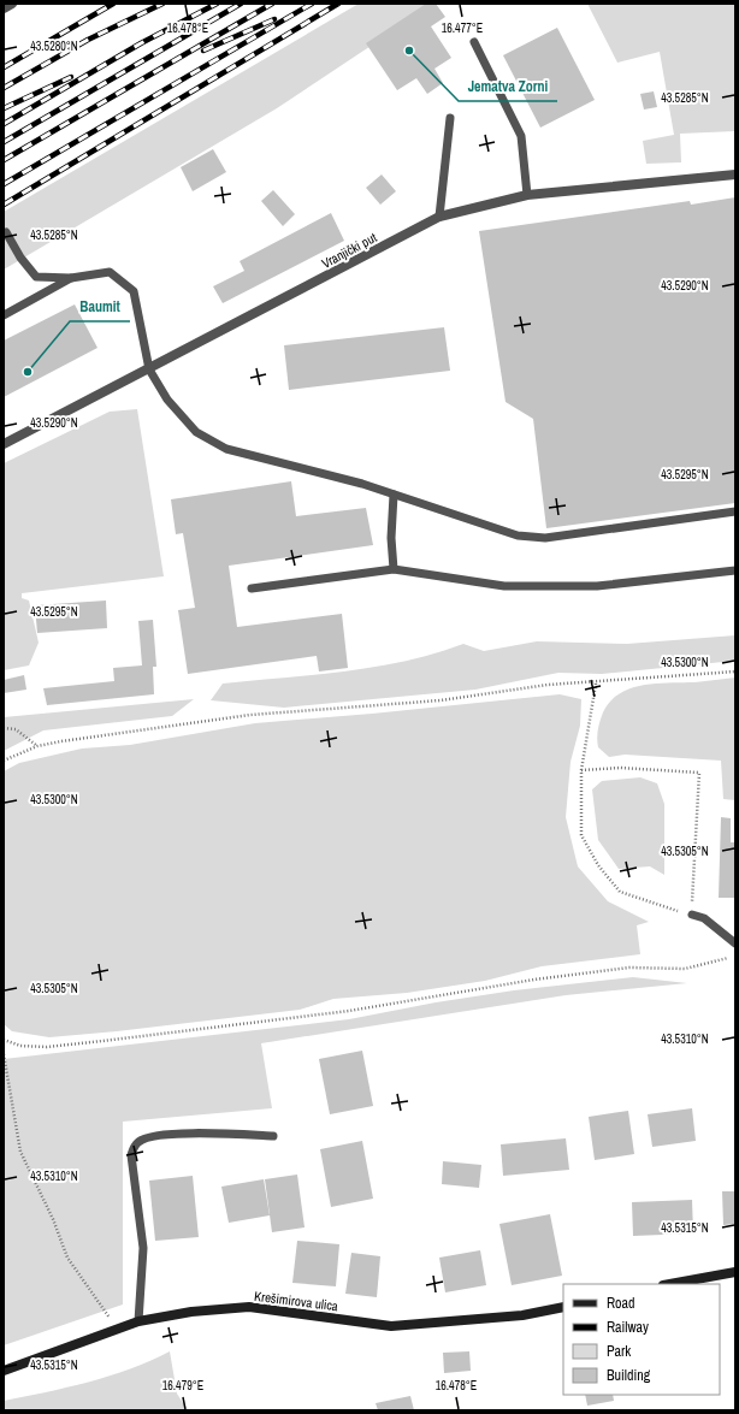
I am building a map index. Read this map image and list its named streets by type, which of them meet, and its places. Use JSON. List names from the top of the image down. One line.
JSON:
{"streets":{"main road":["Krešimirova ulica"],"street":["Vranjički put"]},"places":["Jematva Zorni","Baumit"],"legend":["Road","Railway","Park","Building"],"coordinates":["16.478°E","16.477°E","43.5280°N","43.5285°N","43.5290°N","43.5295°N","43.5300°N","43.5305°N","43.5310°N","43.5315°N","16.479°E"]}
